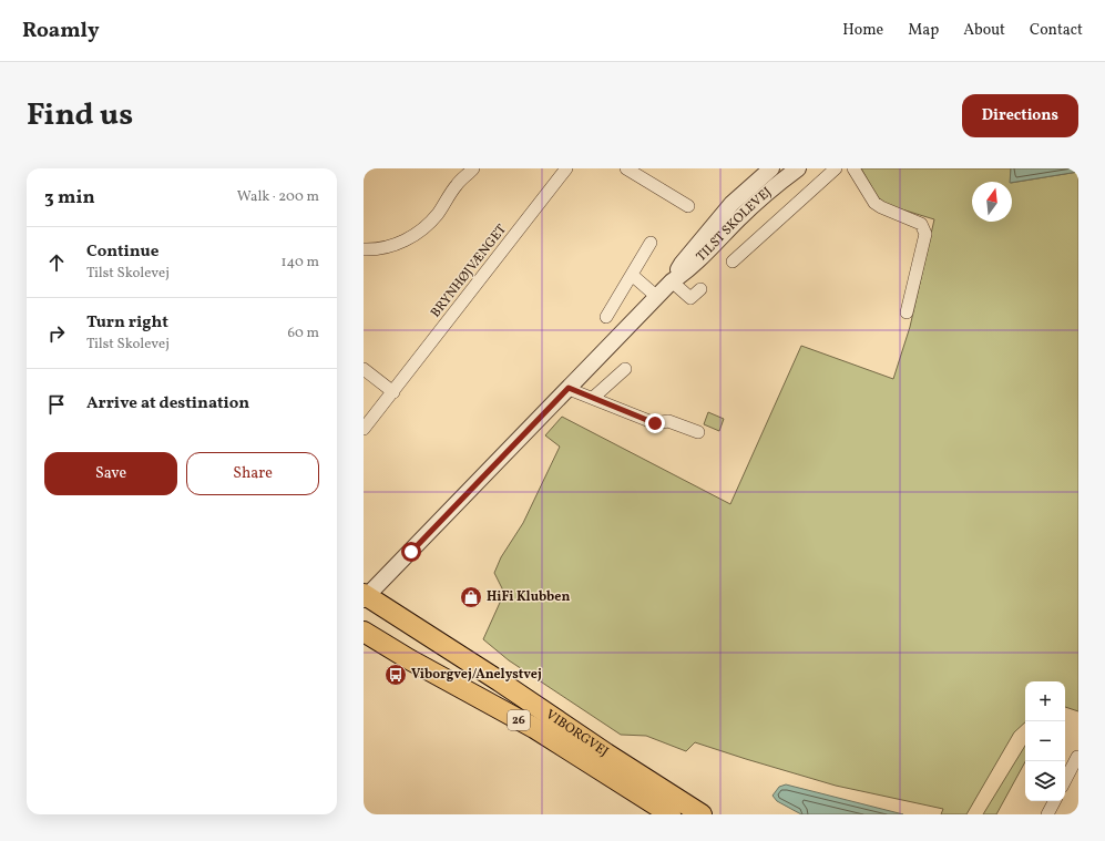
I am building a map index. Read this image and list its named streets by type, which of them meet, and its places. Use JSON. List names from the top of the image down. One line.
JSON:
{"streets":{"main road":["26","VIBORGVEJ"],"street":["TILST SKOLEVEJ","BRYNHØJVÆNGET"]},"crossings":[["TILST SKOLEVEJ","VIBORGVEJ"]],"places":{"shop":["HiFi Klubben"],"bus stop":["Viborgvej/Anelystvej"]},"north":"top","page":{"header":"Roamly","nav":["Home","Map","About","Contact"],"title":"Find us","buttons":["Directions",["Save","Share"]],"heading":["3 min","Walk · 200 m"],"list":[["Continue","Tilst Skolevej","140 m"],["Turn right","Tilst Skolevej","60 m"],"Arrive at destination"],"map_buttons":["+","−"]}}
